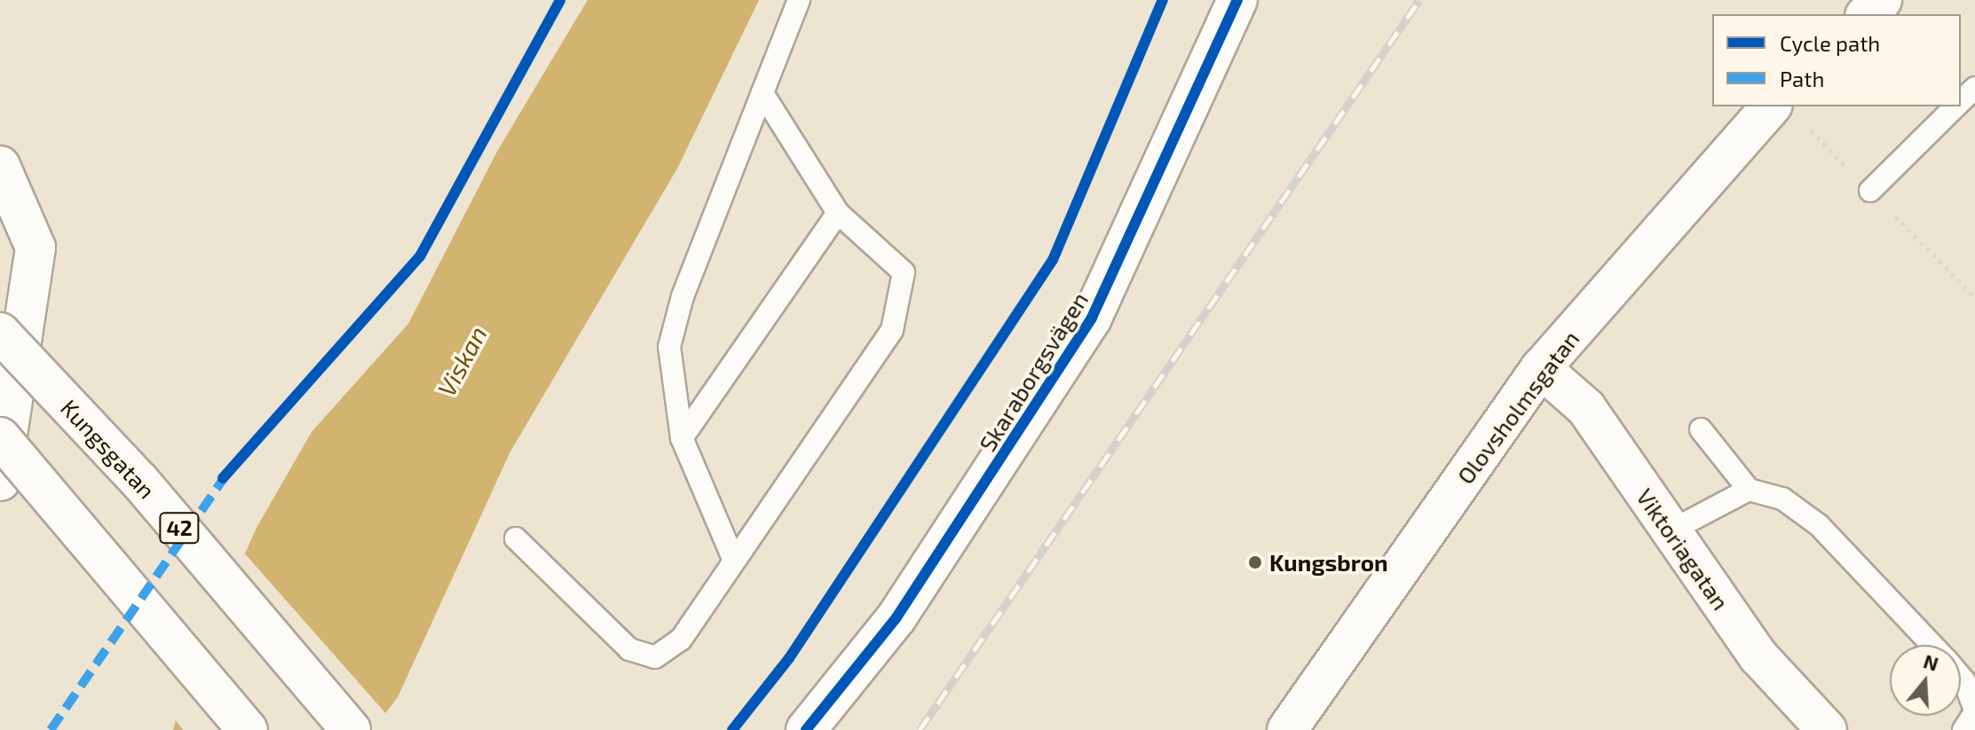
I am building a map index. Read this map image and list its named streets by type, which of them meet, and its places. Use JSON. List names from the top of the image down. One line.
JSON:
{"streets":{"street":["Skaraborgsvägen","Olovsholmsgatan","Kungsgatan","42","Viktoriagatan"]},"crossings":[["Olovsholmsgatan","Viktoriagatan"]],"water":["Viskan"],"places":["Kungsbron"],"legend":["Cycle path","Path"],"north":"top"}
